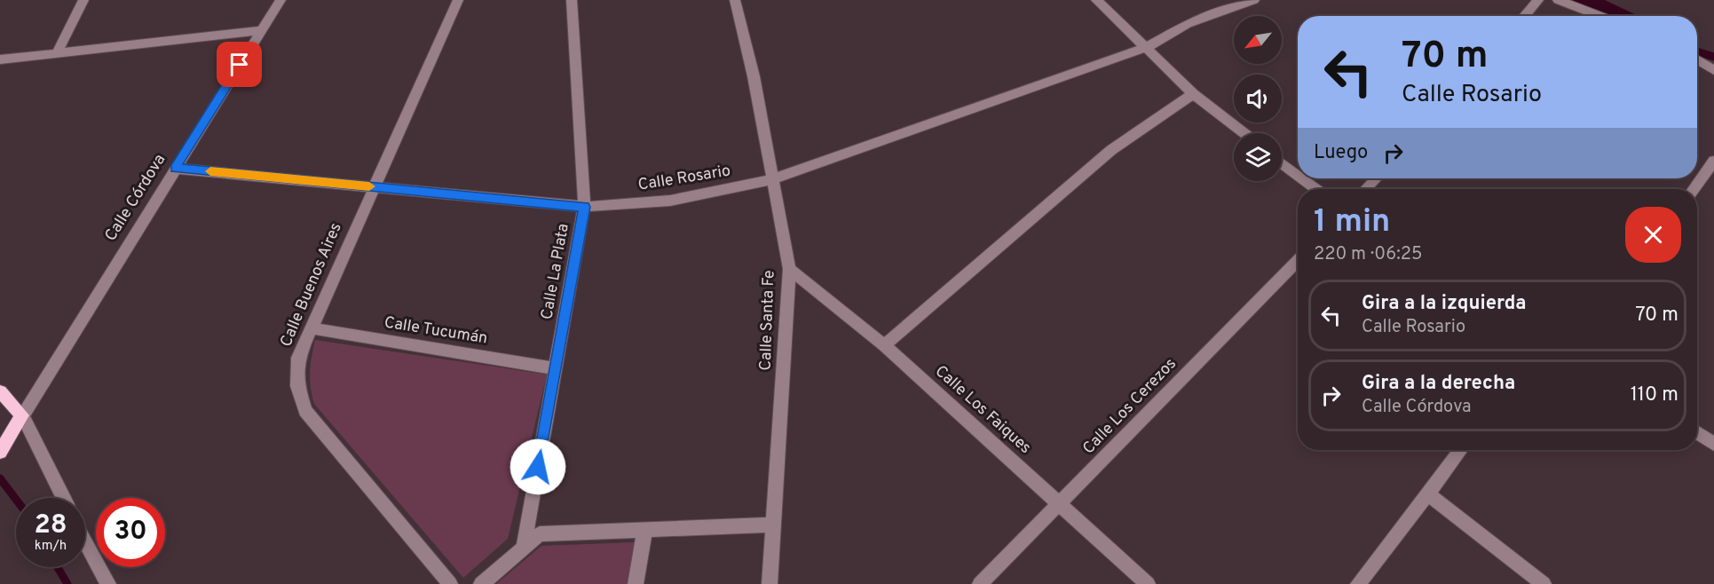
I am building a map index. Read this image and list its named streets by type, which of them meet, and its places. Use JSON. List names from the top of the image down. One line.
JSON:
{"streets":{"street":["Calle Rosario","Calle Córdova","Calle La Plata","Calle Buenos Aires","Calle Santa Fe","Calle Tucumán","Calle Los Cerezos","Calle Los Faiques"]},"crossings":[["Calle Rosario","Calle Córdova"],["Calle Rosario","Calle La Plata"],["Calle Rosario","Calle Buenos Aires"],["Calle Rosario","Calle Santa Fe"],["Calle La Plata","Calle Tucumán"],["Calle Buenos Aires","Calle Tucumán"],["Calle Santa Fe","Calle Los Faiques"],["Calle Los Cerezos","Calle Los Faiques"]],"north":"bottom left","page":{"turn":["70 m","Calle Rosario"],"then":"Luego","heading":["1 min","220 m · 06:25"],"list":[{"name":"Gira a la izquierda","note":"Calle Rosario","value":"70 m"},{"name":"Gira a la derecha","note":"Calle Córdova","value":"110 m"}],"speed":"28 km/h","limit":"30"}}
